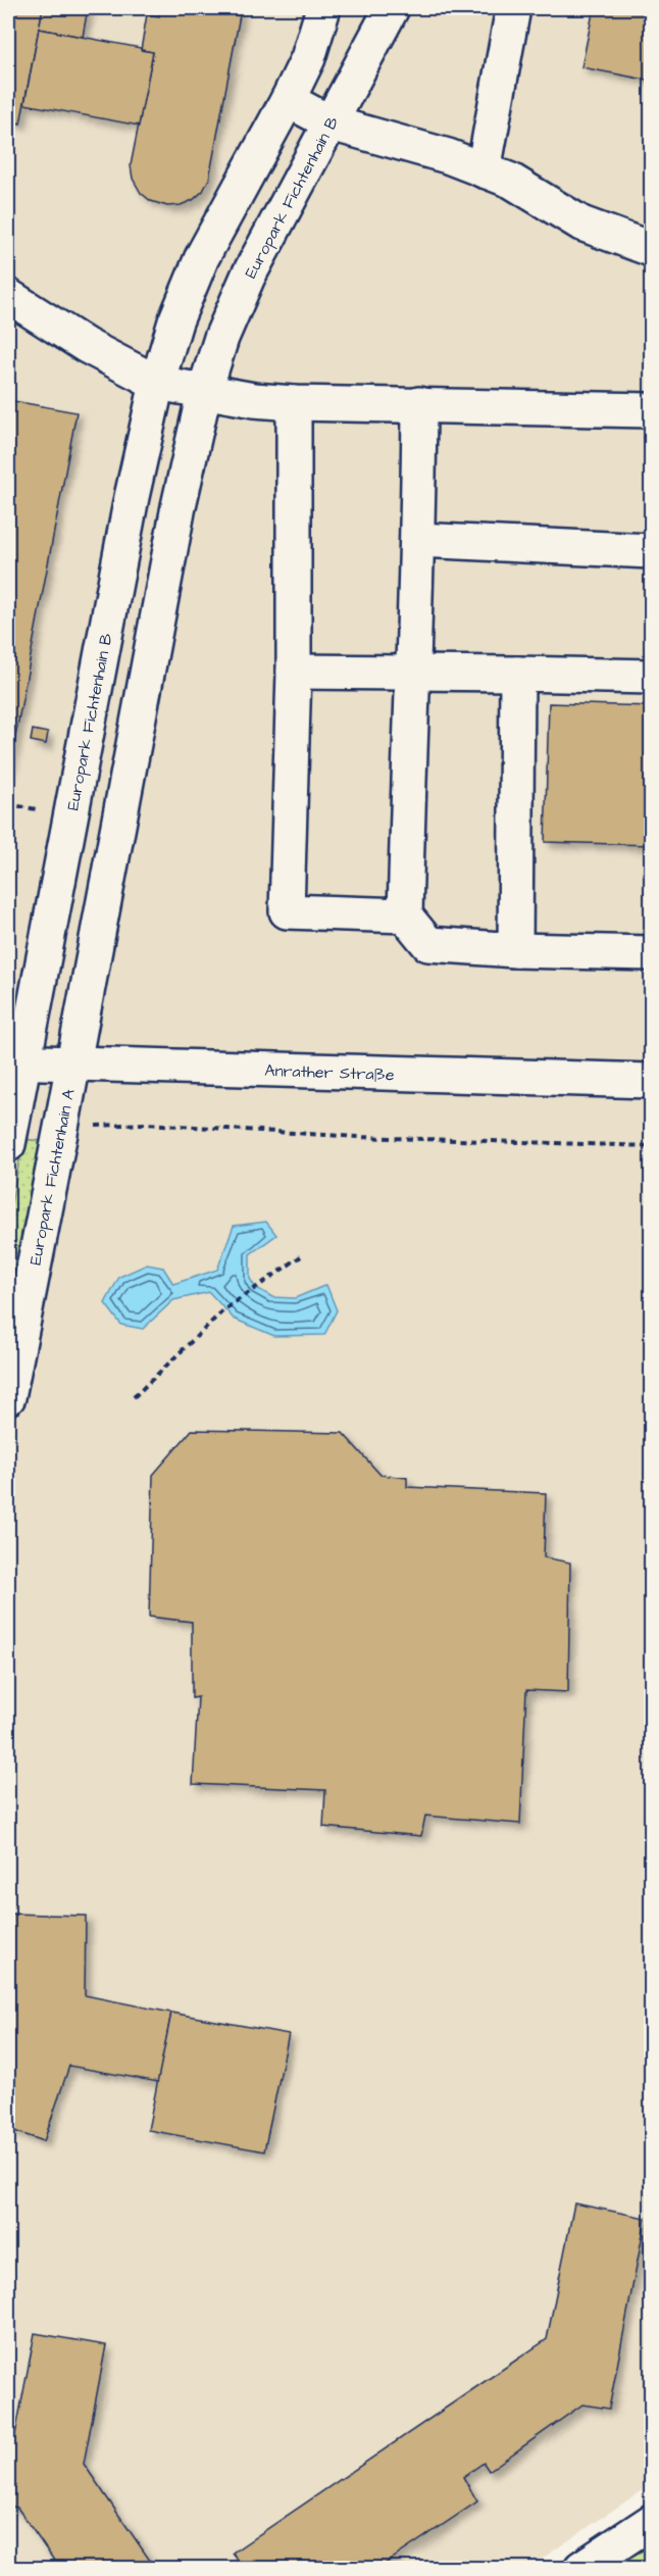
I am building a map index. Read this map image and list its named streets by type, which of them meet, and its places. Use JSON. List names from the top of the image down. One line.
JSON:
{"streets":{"street":["Europark Fichtenhain B","Anrather Straße","Europark Fichtenhain A"]},"crossings":[["Europark Fichtenhain B","Anrather Straße"],["Europark Fichtenhain B","Europark Fichtenhain A"],["Anrather Straße","Europark Fichtenhain A"]]}
